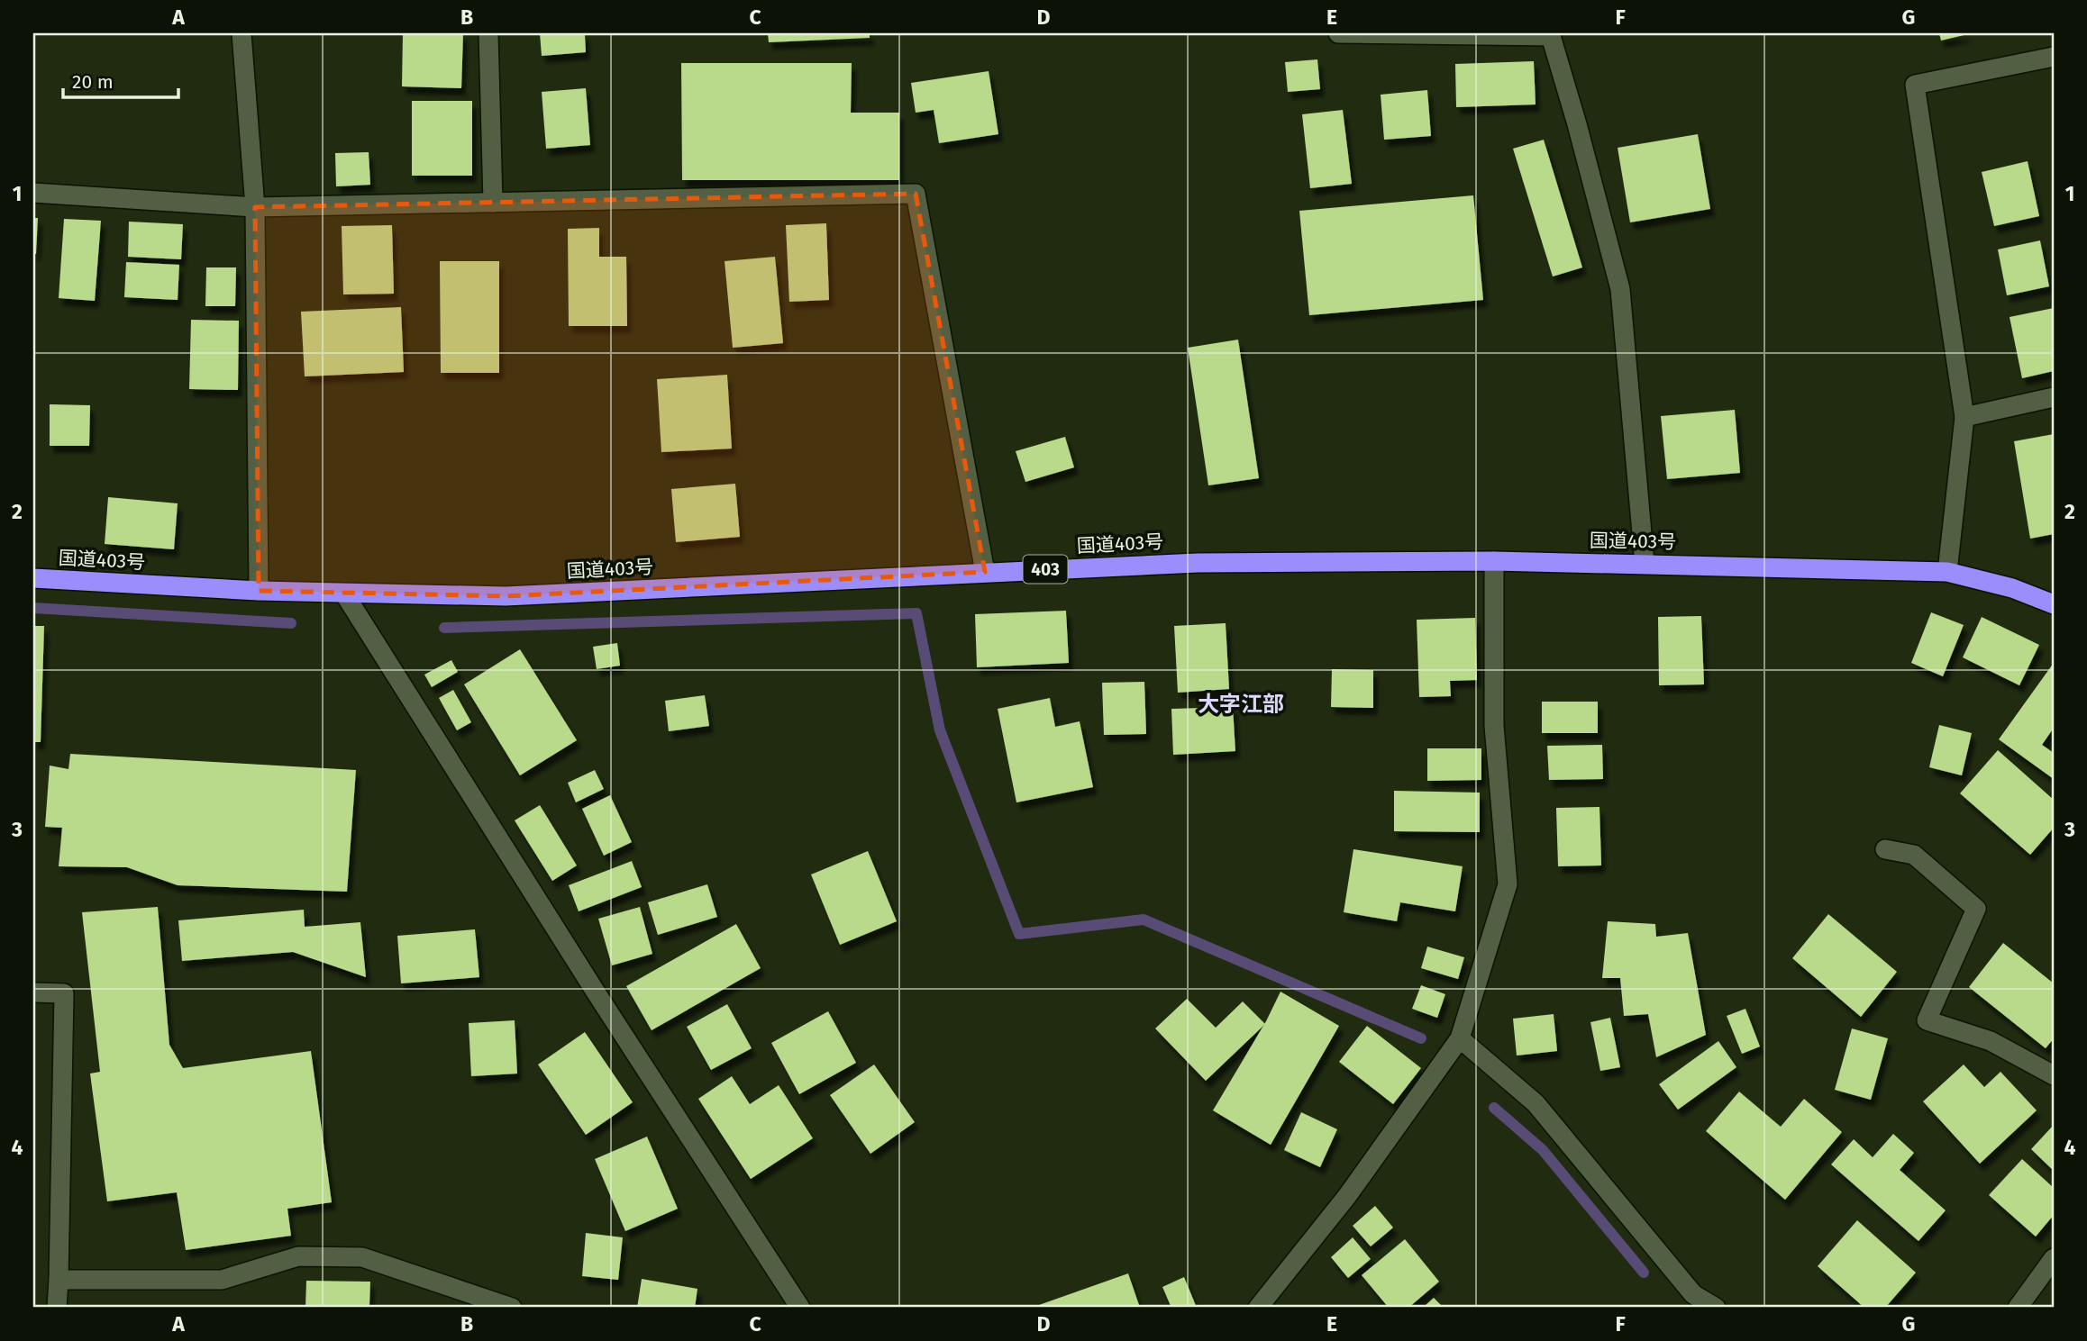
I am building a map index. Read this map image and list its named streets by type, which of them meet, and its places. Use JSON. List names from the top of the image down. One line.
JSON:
{"streets":{"highway":["国道403号","403"]},"districts":["大字江部"],"scale_bar":"20 m","grid":{"columns":["A","B","C","D","E","F","G"],"rows":["1","2","3","4"]}}
